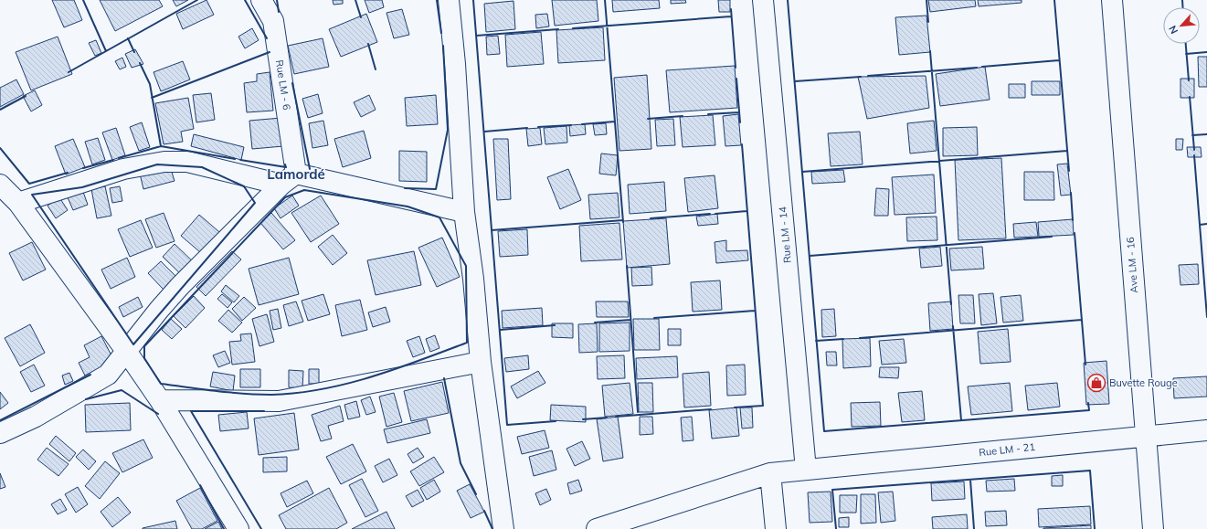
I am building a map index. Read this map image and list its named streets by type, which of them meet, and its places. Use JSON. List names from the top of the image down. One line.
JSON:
{"streets":{"street":["Rue LM - 6","Rue LM - 14","Ave LM - 16","Rue LM - 21"]},"crossings":[["Rue LM - 14","Rue LM - 21"],["Ave LM - 16","Rue LM - 21"]],"districts":["Lamordé"],"places":{"shop":["Buvette Rouge"]},"north":"bottom left"}
